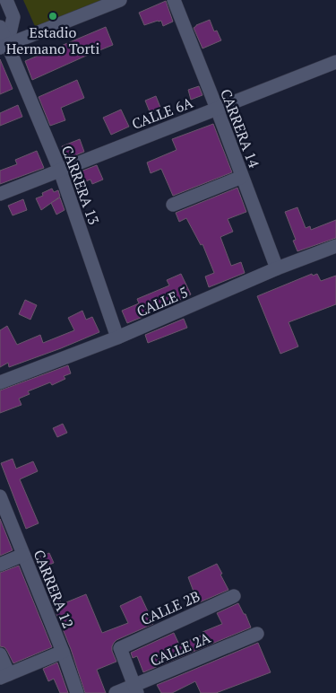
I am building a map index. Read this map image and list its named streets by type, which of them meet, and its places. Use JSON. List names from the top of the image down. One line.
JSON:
{"streets":{"street":["CALLE 6A","CARRERA 14","CARRERA 13","CALLE 5","CARRERA 12","CALLE 2B","CALLE 2A"]},"crossings":[["CALLE 6A","CARRERA 14"],["CALLE 6A","CARRERA 13"],["CARRERA 14","CALLE 5"],["CARRERA 13","CALLE 5"],["CALLE 2B","CALLE 2A"]],"places":["Estadio Hermano Torti"]}
